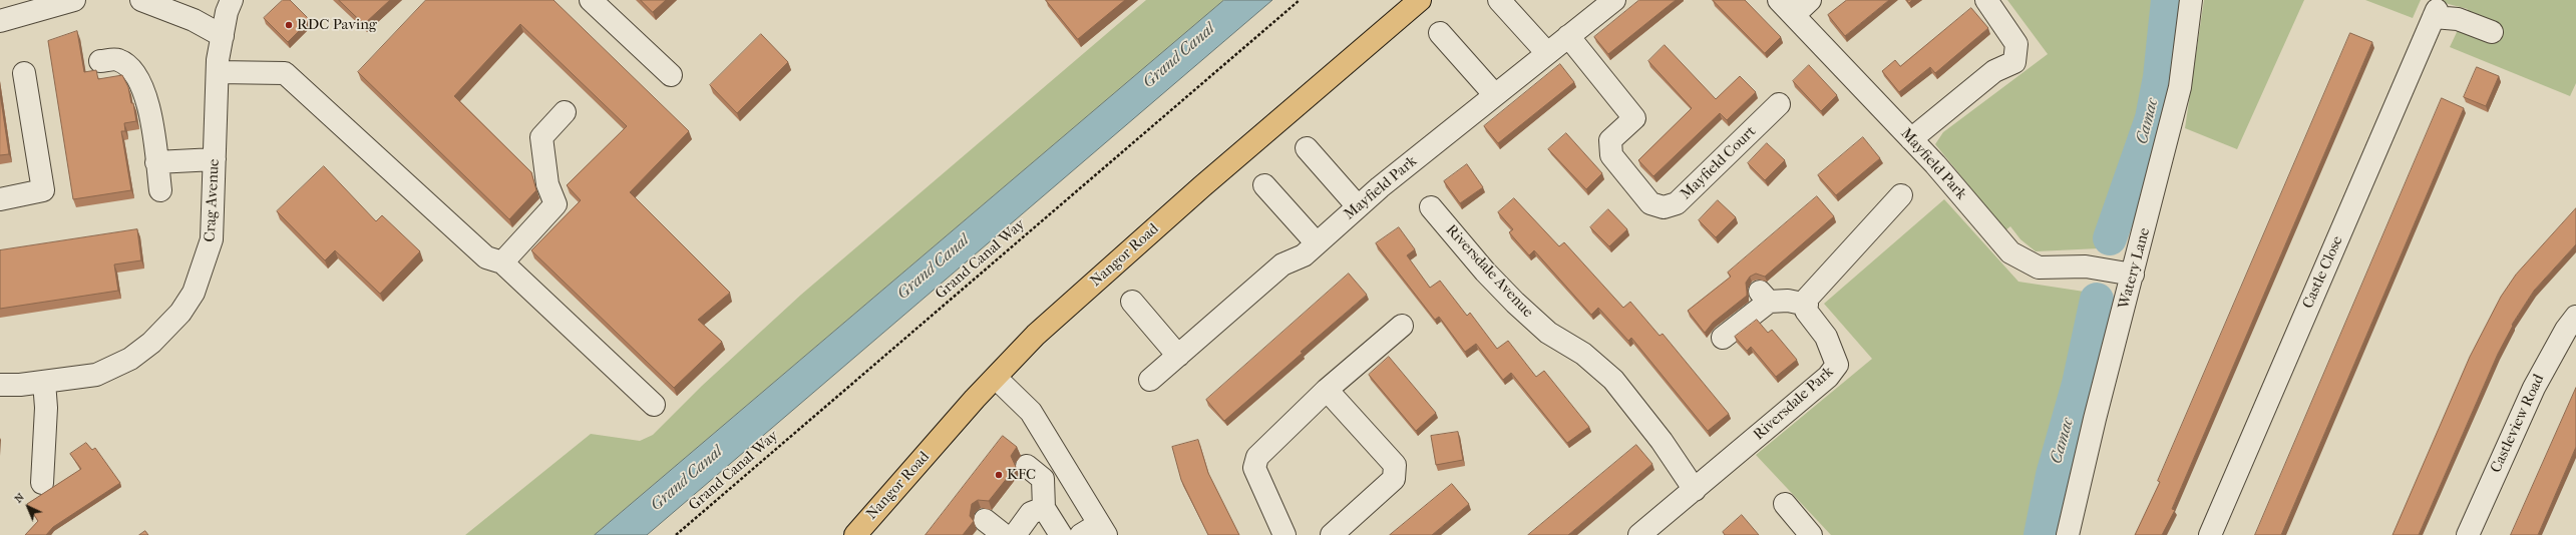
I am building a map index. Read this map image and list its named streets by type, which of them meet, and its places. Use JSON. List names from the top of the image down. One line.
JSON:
{"streets":{"main road":["Nangor Road"],"street":["Mayfield Court","Mayfield Park","Crag Avenue","Watery Lane","Riversdale Avenue","Castle Close","Riversdale Park","Castleview Road"],"path":["Grand Canal Way"]},"crossings":[["Mayfield Court","Mayfield Park"],["Mayfield Park","Watery Lane"],["Riversdale Avenue","Riversdale Park"]],"water":["Grand Canal","Camac"],"places":["RDC Paving","KFC"],"north":"top left"}
